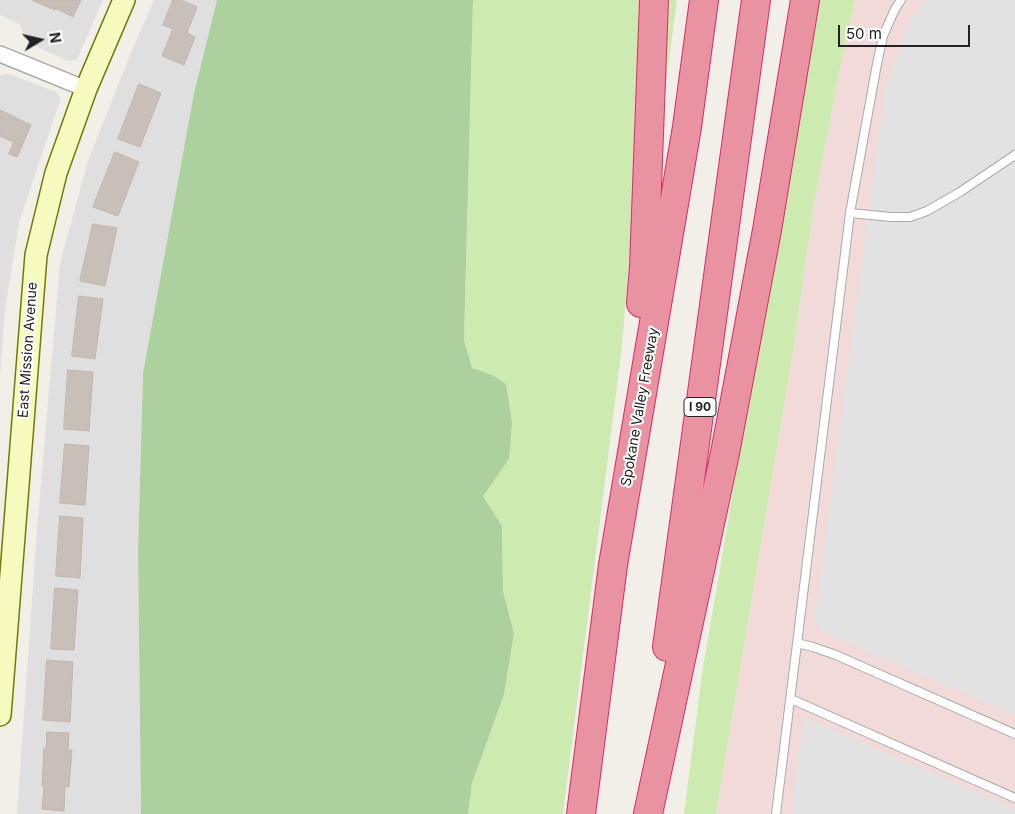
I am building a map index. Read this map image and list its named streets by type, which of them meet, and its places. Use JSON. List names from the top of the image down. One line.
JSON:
{"streets":{"highway":["Spokane Valley Freeway","I 90"],"street":["East Mission Avenue"]},"scale_bar":"50 m","north":"right"}
